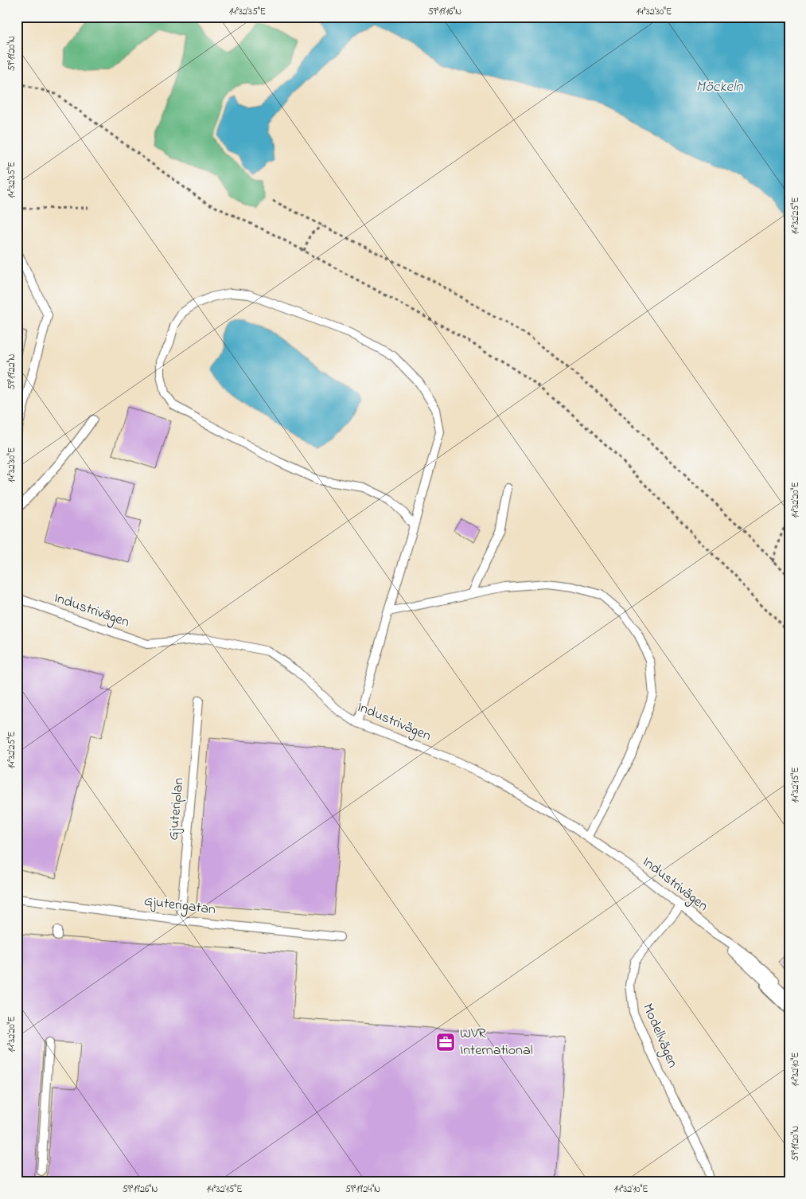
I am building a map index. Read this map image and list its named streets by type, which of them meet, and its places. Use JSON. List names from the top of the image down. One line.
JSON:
{"streets":{"lane":["Industrivägen","Gjuteriplan","Gjuterigatan","Modellvägen"]},"crossings":[["Industrivägen","Modellvägen"],["Gjuteriplan","Gjuterigatan"]],"water":["Möckeln"],"places":{"office":["WVR International"]},"coordinates":["14°32'35\"E","59°19'16\"N","14°32'30\"E","59°19'20\"N","14°32'25\"E","59°19'22\"N","14°32'20\"E","14°32'15\"E","14°32'10\"E","59°19'26\"N","59°19'24\"N"]}
